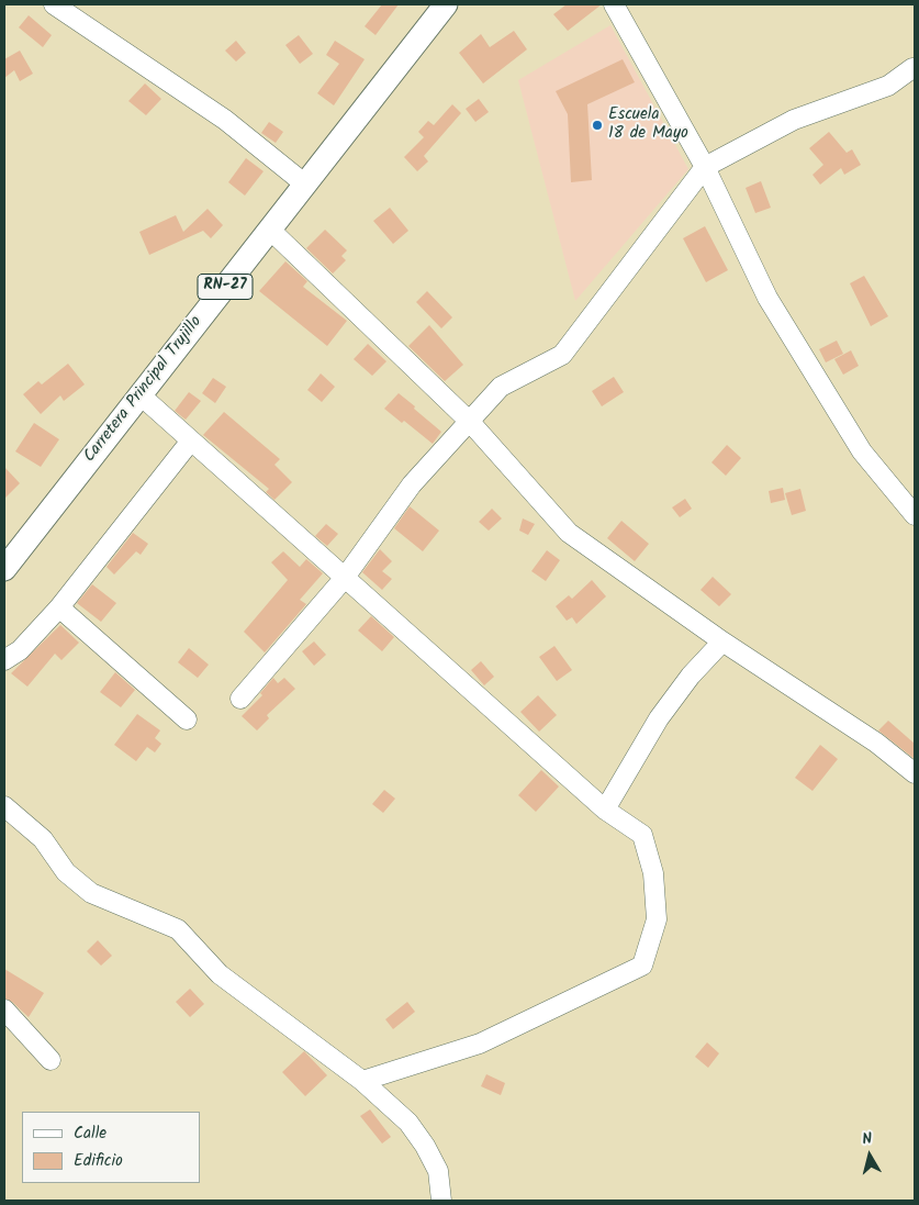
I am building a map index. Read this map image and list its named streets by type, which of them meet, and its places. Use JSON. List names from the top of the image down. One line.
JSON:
{"streets":{"main road":["RN-27","Carretera Principal Trujillo"]},"places":["Escuela 18 de Mayo"],"legend":["Calle","Edificio"],"north":"top"}
